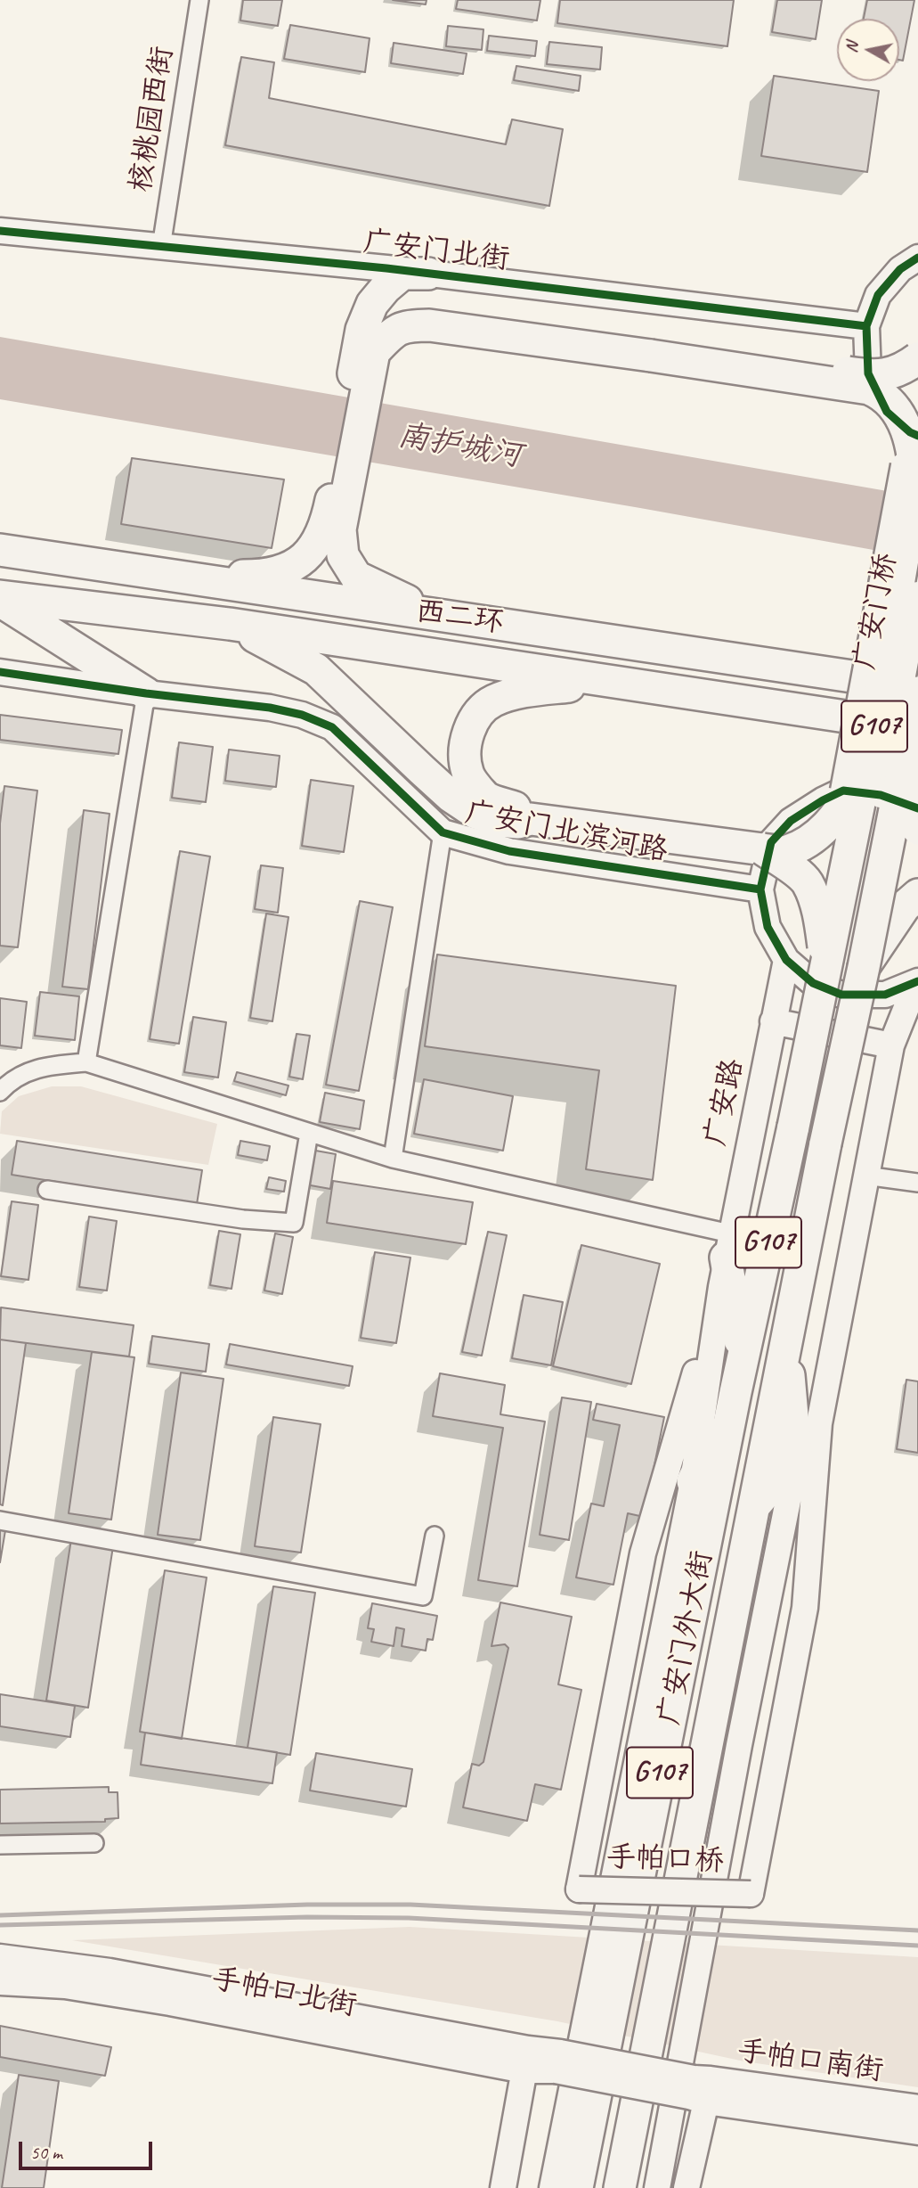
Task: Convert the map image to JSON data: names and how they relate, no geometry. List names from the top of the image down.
{
  "streets": {
    "highway": [
      "广安门桥",
      "西二环",
      "G107",
      "广安门外大街"
    ],
    "street": [
      "核桃园西街",
      "广安门北街",
      "广安门北滨河路",
      "广安路",
      "手帕口桥",
      "手帕口北街",
      "手帕口南街"
    ]
  },
  "crossings": [
    ["核桃园西街", "广安门北街"],
    ["广安门北街", "广安门桥"],
    ["广安门桥", "广安门外大街"],
    ["广安路", "广安门外大街"],
    ["广安路", "手帕口桥"],
    ["广安门外大街", "手帕口桥"],
    ["手帕口北街", "手帕口南街"]
  ],
  "water": ["南护城河"],
  "scale_bar": "50 m",
  "north": "left"
}
